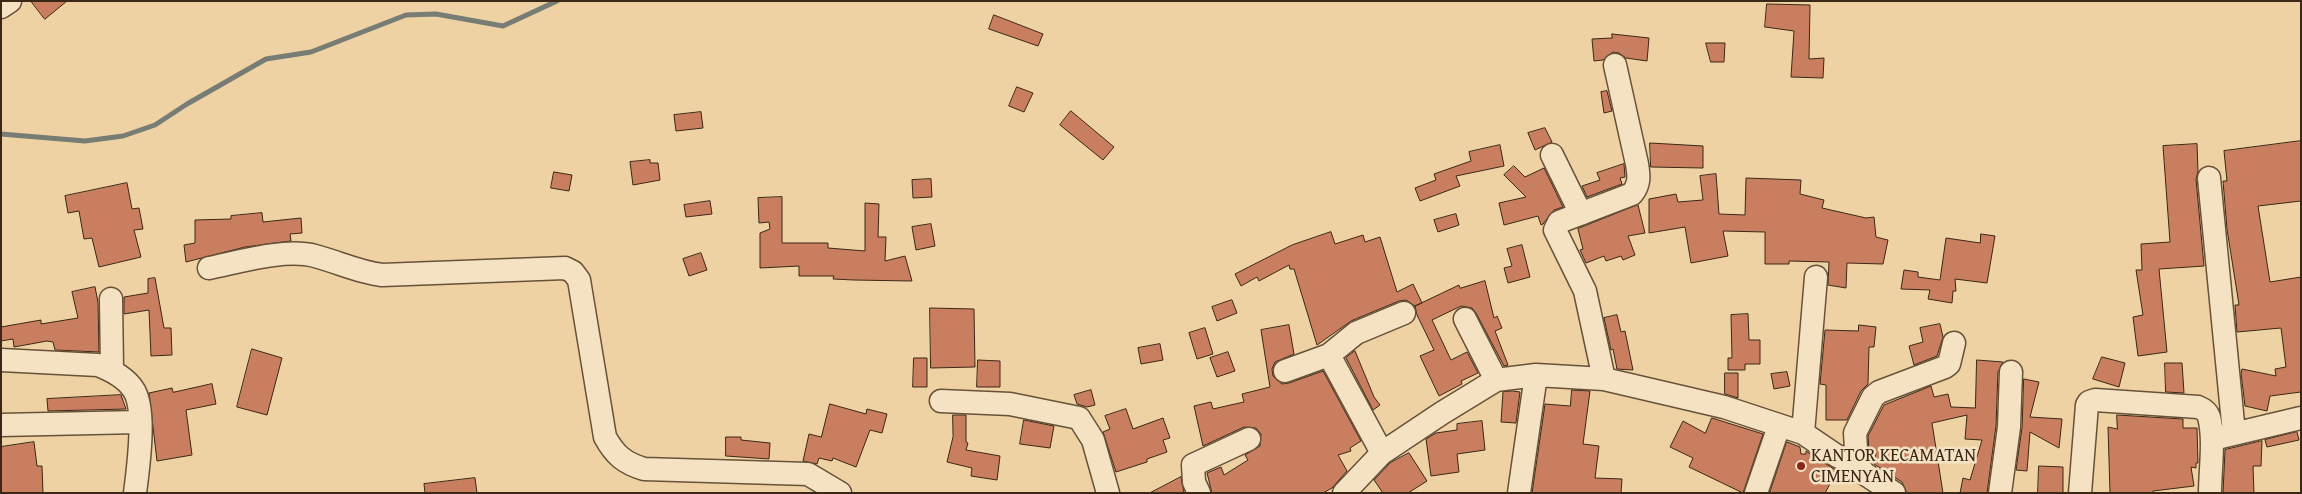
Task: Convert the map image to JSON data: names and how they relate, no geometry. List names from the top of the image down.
{
  "places": ["KANTOR KECAMATAN CIMENYAN"]
}
